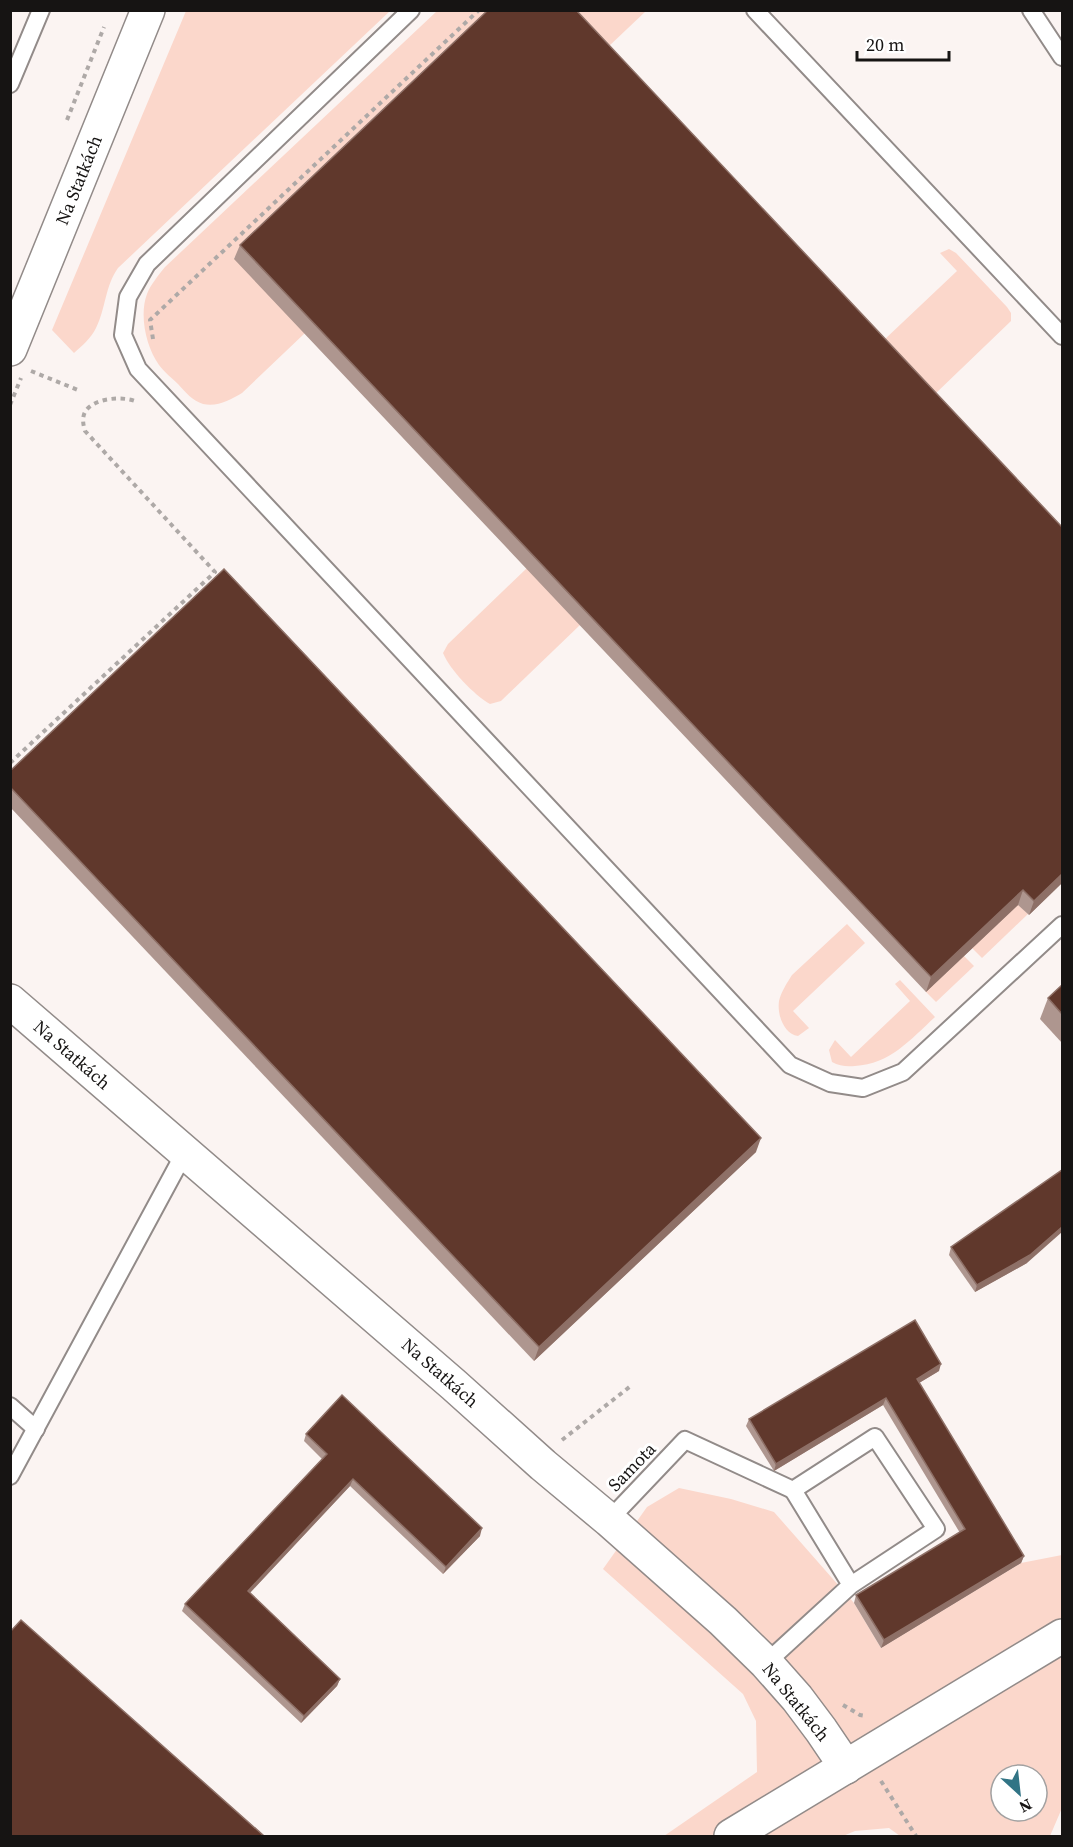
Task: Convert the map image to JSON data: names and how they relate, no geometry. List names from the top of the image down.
{
  "streets": {
    "street": ["Na Statkách"],
    "lane": ["Samota"]
  },
  "crossings": [
    ["Na Statkách", "Samota"]
  ],
  "scale_bar": "20 m",
  "north": "bottom right"
}
